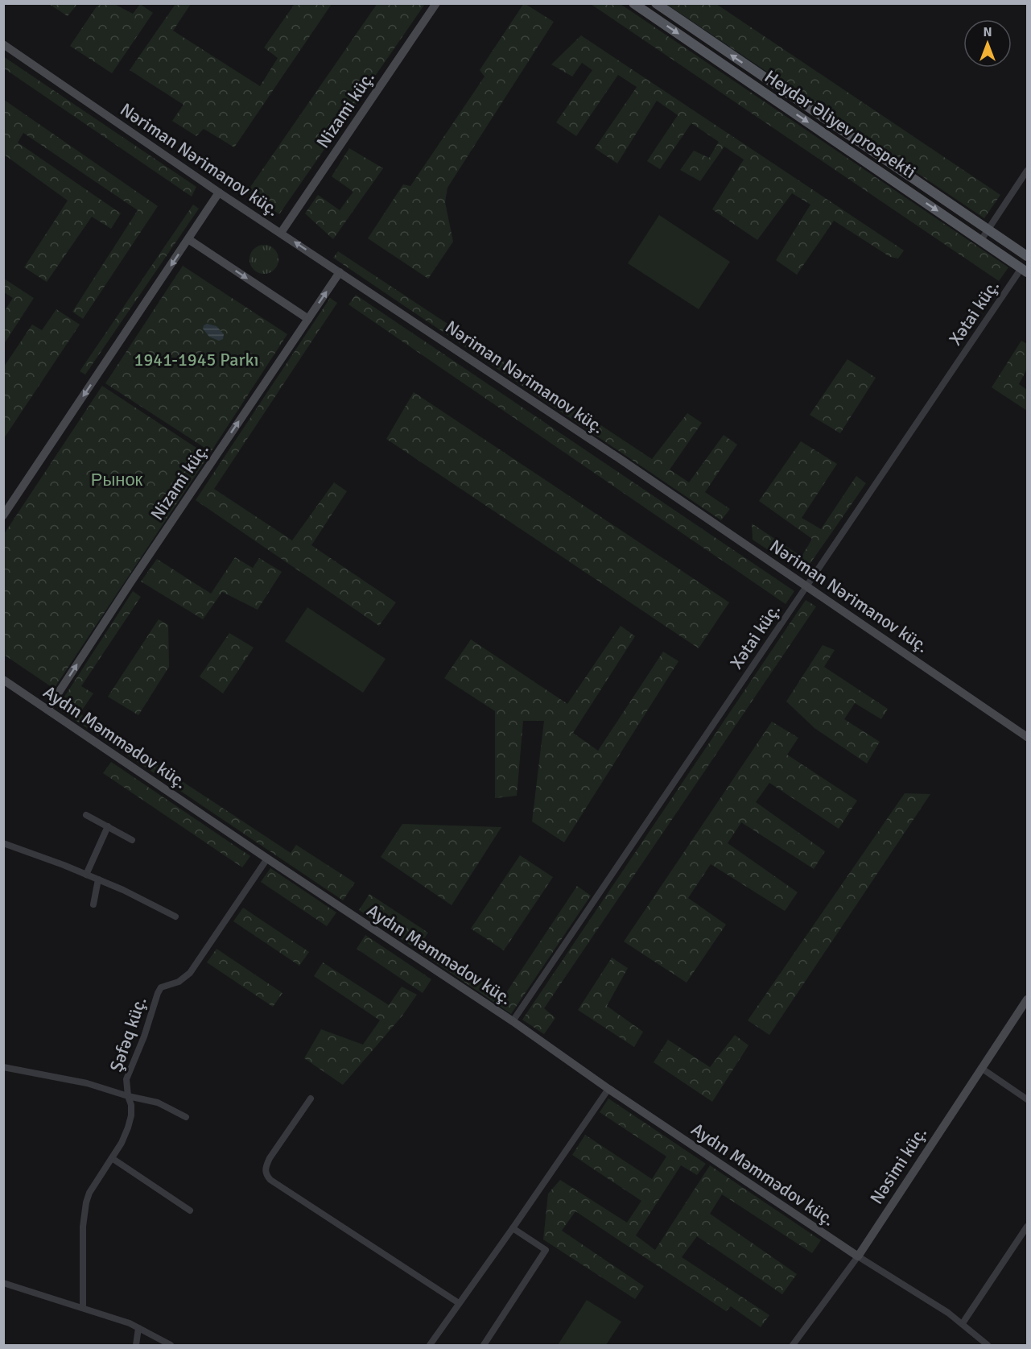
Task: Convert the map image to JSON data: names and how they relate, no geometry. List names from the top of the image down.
{
  "streets": {
    "main road": ["Heydər Əliyev prospekti"],
    "street": [
      "Nizami küç.",
      "Nəriman Nərimanov küç.",
      "Xətai küç.",
      "Aydın Məmmədov küç.",
      "Şəfəq küç.",
      "Nəsimi küç."
    ]
  },
  "crossings": [
    ["Nizami küç.", "Nəriman Nərimanov küç."],
    ["Nizami küç.", "Aydın Məmmədov küç."],
    ["Heydər Əliyev prospekti", "Xətai küç."],
    ["Nəriman Nərimanov küç.", "Xətai küç."],
    ["Xətai küç.", "Aydın Məmmədov küç."],
    ["Aydın Məmmədov küç.", "Şəfəq küç."],
    ["Aydın Məmmədov küç.", "Nəsimi küç."]
  ],
  "one_way": ["Nizami küç."],
  "parks": ["1941-1945 Parkı", "Рынок"],
  "north": "top"
}
